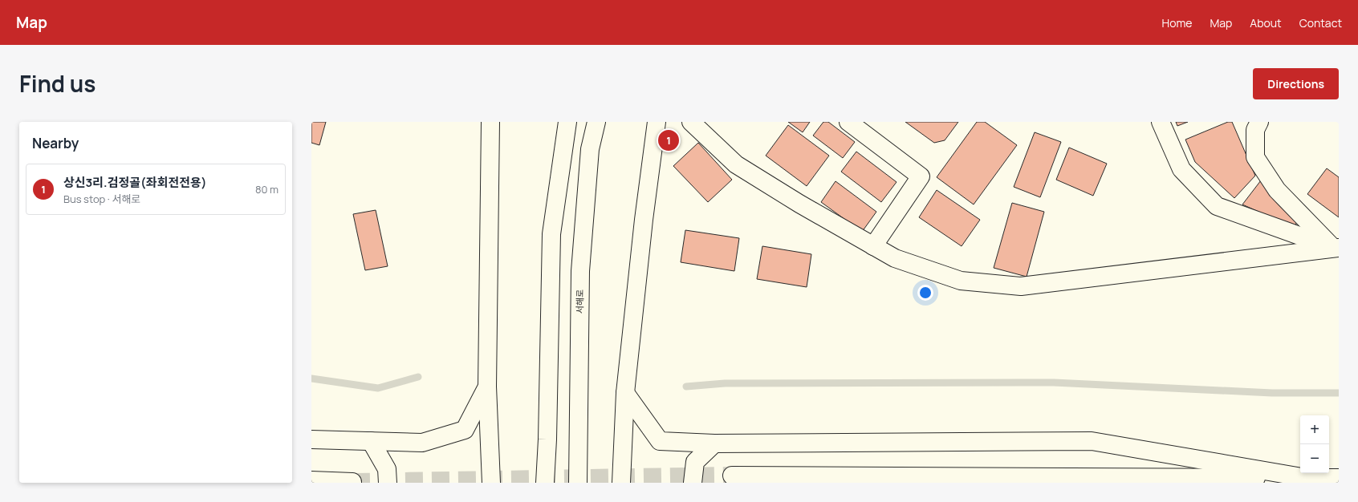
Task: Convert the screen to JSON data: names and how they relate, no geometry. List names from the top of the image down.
{
  "streets": {
    "main road": ["서해로"]
  },
  "page": {
    "header": "Map",
    "nav": [
      "Home",
      "Map",
      "About",
      "Contact"
    ],
    "title": "Find us",
    "buttons": "Directions",
    "heading": "Nearby",
    "pins": "1",
    "list": [
      {
        "mark": "1",
        "name": "상신3리.검정골(좌회전전용)",
        "note": "Bus stop · 서해로",
        "value": "80 m"
      }
    ],
    "map_buttons": ["+", "−"]
  }
}
